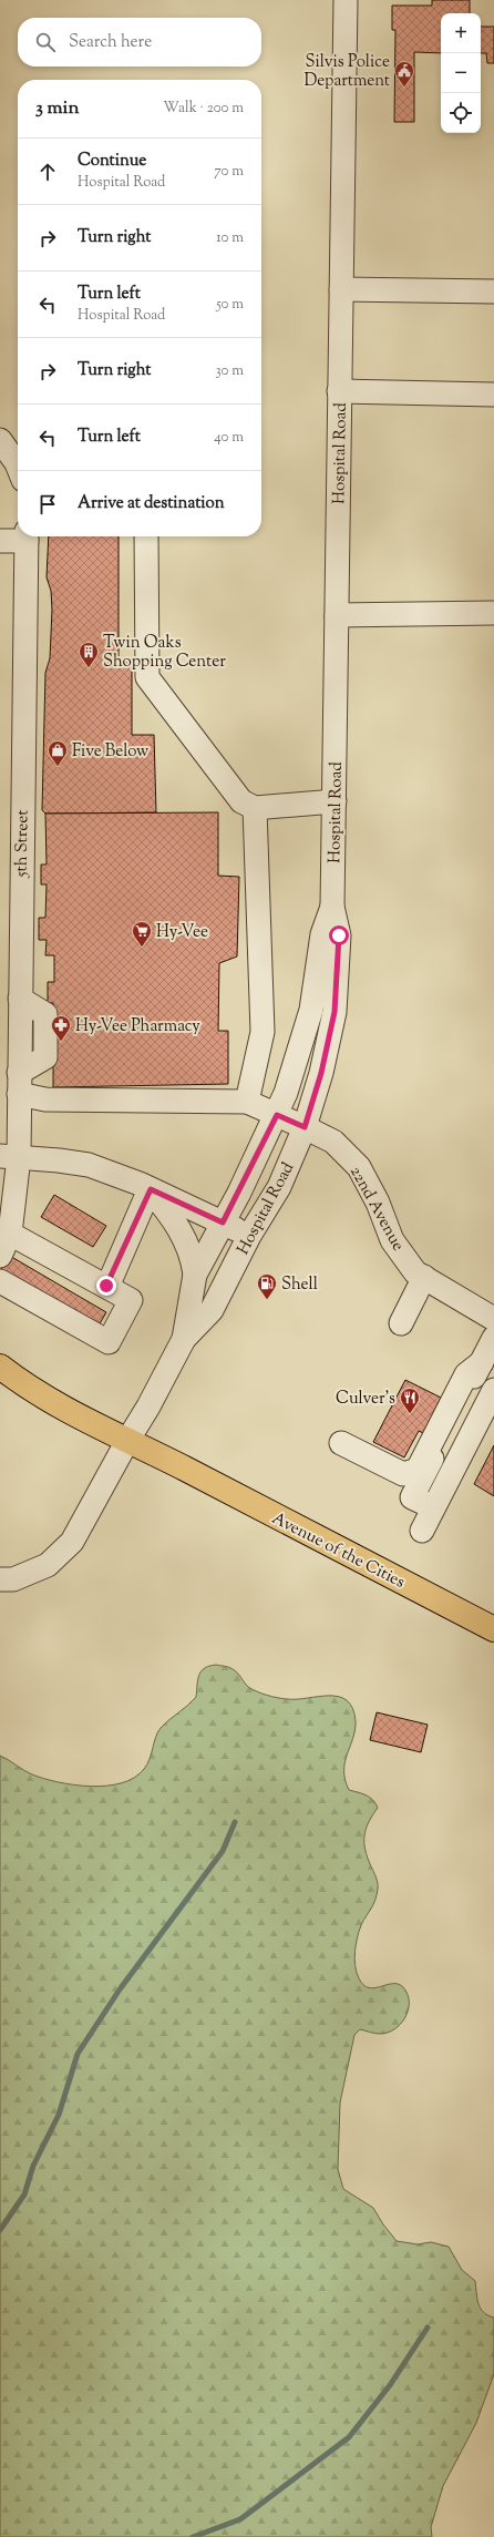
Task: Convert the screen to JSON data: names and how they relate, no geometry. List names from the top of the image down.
{
  "streets": {
    "main road": ["Avenue of the Cities"],
    "street": ["Hospital Road", "5th Street", "22nd Avenue"]
  },
  "crossings": [
    ["Hospital Road", "22nd Avenue"],
    ["Hospital Road", "Avenue of the Cities"]
  ],
  "places": {
    "public building": ["Silvis Police Department"],
    "building": ["Twin Oaks Shopping Center"],
    "shop": ["Five Below"],
    "supermarket": ["Hy-Vee"],
    "pharmacy": ["Hy-Vee Pharmacy"],
    "fuel station": ["Shell"],
    "restaurant": ["Culver's"]
  },
  "page": {
    "map_buttons": ["+", "−"],
    "search": "Search here",
    "heading": ["3 min", "Walk · 200 m"],
    "list": [
      ["Continue", "Hospital Road", "70 m"],
      ["Turn right", "10 m"],
      ["Turn left", "Hospital Road", "50 m"],
      ["Turn right", "30 m"],
      ["Turn left", "40 m"],
      "Arrive at destination"
    ]
  }
}
